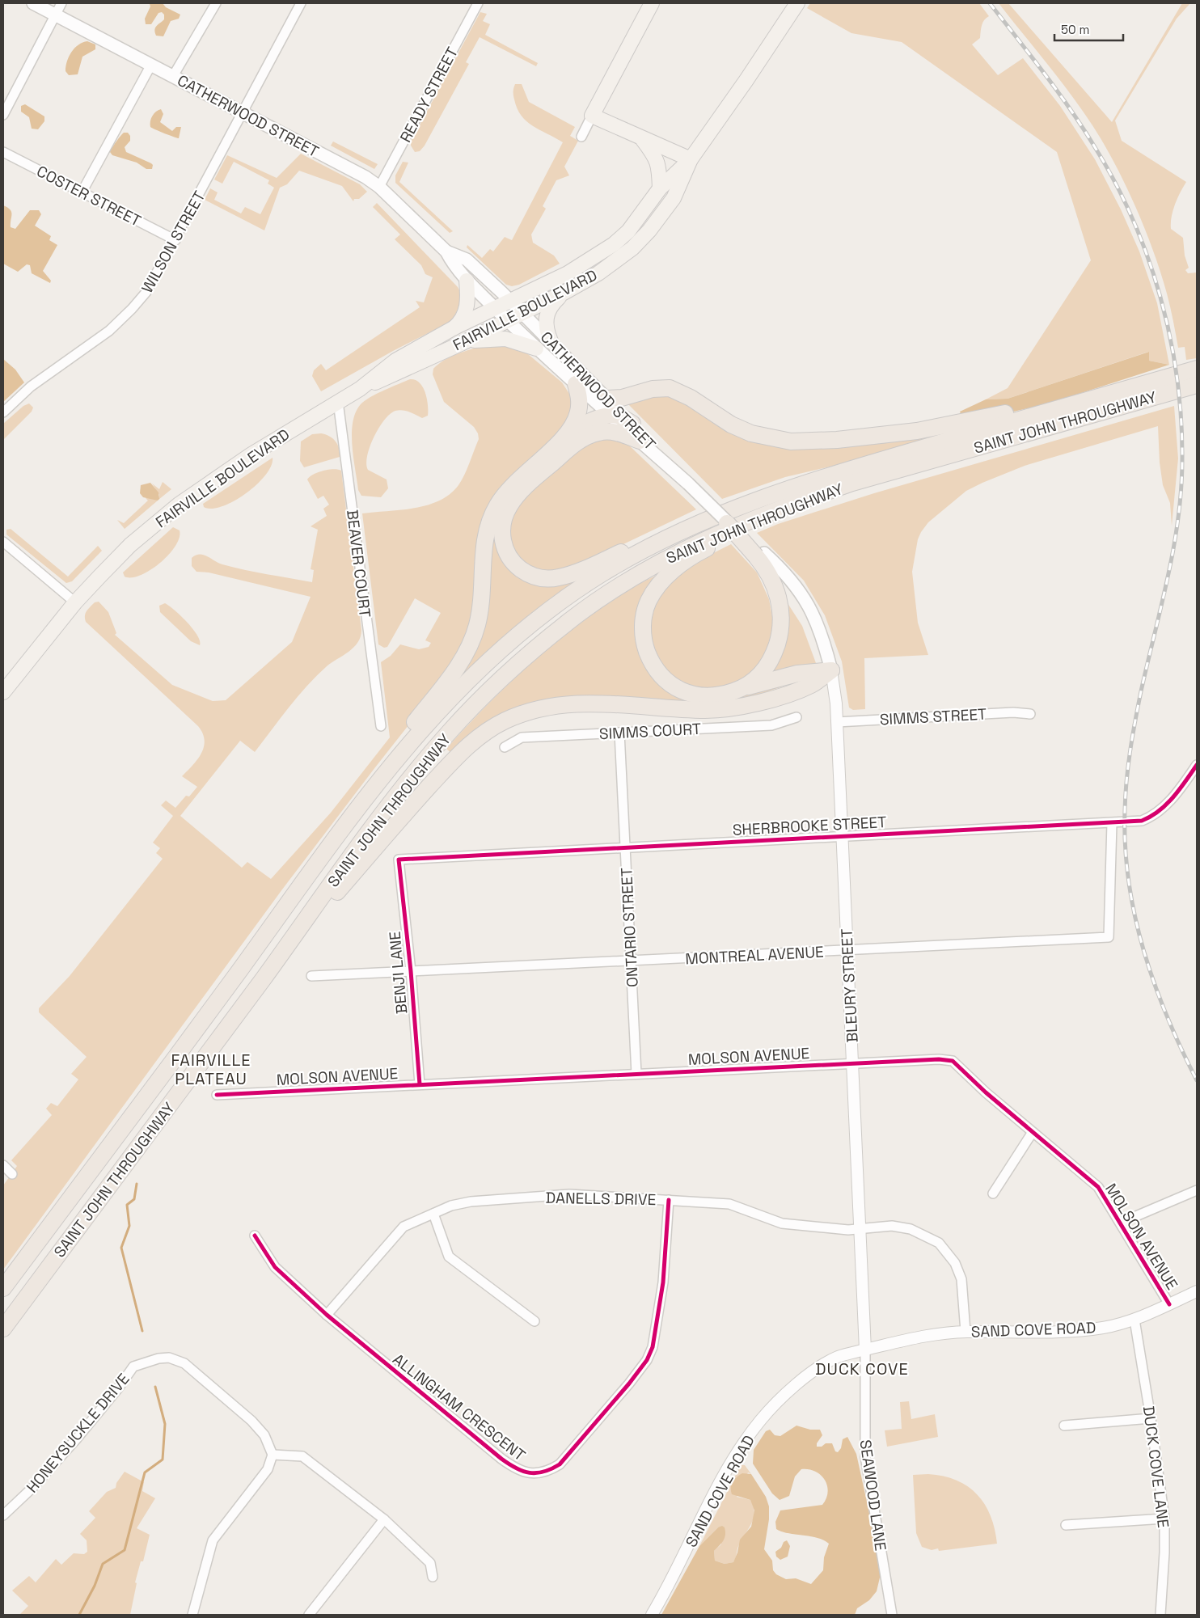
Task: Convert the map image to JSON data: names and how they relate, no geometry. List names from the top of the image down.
{
  "streets": {
    "highway": ["SAINT JOHN THROUGHWAY"],
    "main road": ["CATHERWOOD STREET", "FAIRVILLE BOULEVARD"],
    "street": [
      "READY STREET",
      "COSTER STREET",
      "WILSON STREET",
      "BEAVER COURT",
      "SIMMS STREET",
      "SIMMS COURT",
      "SHERBROOKE STREET",
      "ONTARIO STREET",
      "MONTREAL AVENUE",
      "BENJI LANE",
      "BLEURY STREET",
      "MOLSON AVENUE",
      "DANELLS DRIVE",
      "SAND COVE ROAD",
      "ALLINGHAM CRESCENT",
      "HONEYSUCKLE DRIVE",
      "DUCK COVE LANE",
      "SEAWOOD LANE"
    ]
  },
  "crossings": [
    ["READY STREET", "CATHERWOOD STREET"],
    ["CATHERWOOD STREET", "WILSON STREET"],
    ["CATHERWOOD STREET", "FAIRVILLE BOULEVARD"],
    ["COSTER STREET", "WILSON STREET"],
    ["FAIRVILLE BOULEVARD", "BEAVER COURT"],
    ["SIMMS STREET", "BLEURY STREET"],
    ["SIMMS COURT", "ONTARIO STREET"],
    ["SHERBROOKE STREET", "ONTARIO STREET"],
    ["SHERBROOKE STREET", "MONTREAL AVENUE"],
    ["SHERBROOKE STREET", "BENJI LANE"],
    ["SHERBROOKE STREET", "BLEURY STREET"],
    ["ONTARIO STREET", "MONTREAL AVENUE"],
    ["ONTARIO STREET", "MOLSON AVENUE"],
    ["MONTREAL AVENUE", "BENJI LANE"],
    ["MONTREAL AVENUE", "BLEURY STREET"],
    ["BENJI LANE", "MOLSON AVENUE"],
    ["BLEURY STREET", "MOLSON AVENUE"],
    ["BLEURY STREET", "DANELLS DRIVE"],
    ["BLEURY STREET", "SAND COVE ROAD"],
    ["BLEURY STREET", "SEAWOOD LANE"],
    ["MOLSON AVENUE", "SAND COVE ROAD"],
    ["DANELLS DRIVE", "SAND COVE ROAD"],
    ["DANELLS DRIVE", "ALLINGHAM CRESCENT"],
    ["SAND COVE ROAD", "DUCK COVE LANE"],
    ["SAND COVE ROAD", "SEAWOOD LANE"]
  ],
  "districts": ["FAIRVILLE PLATEAU", "DUCK COVE"],
  "scale_bar": "50 m"
}
